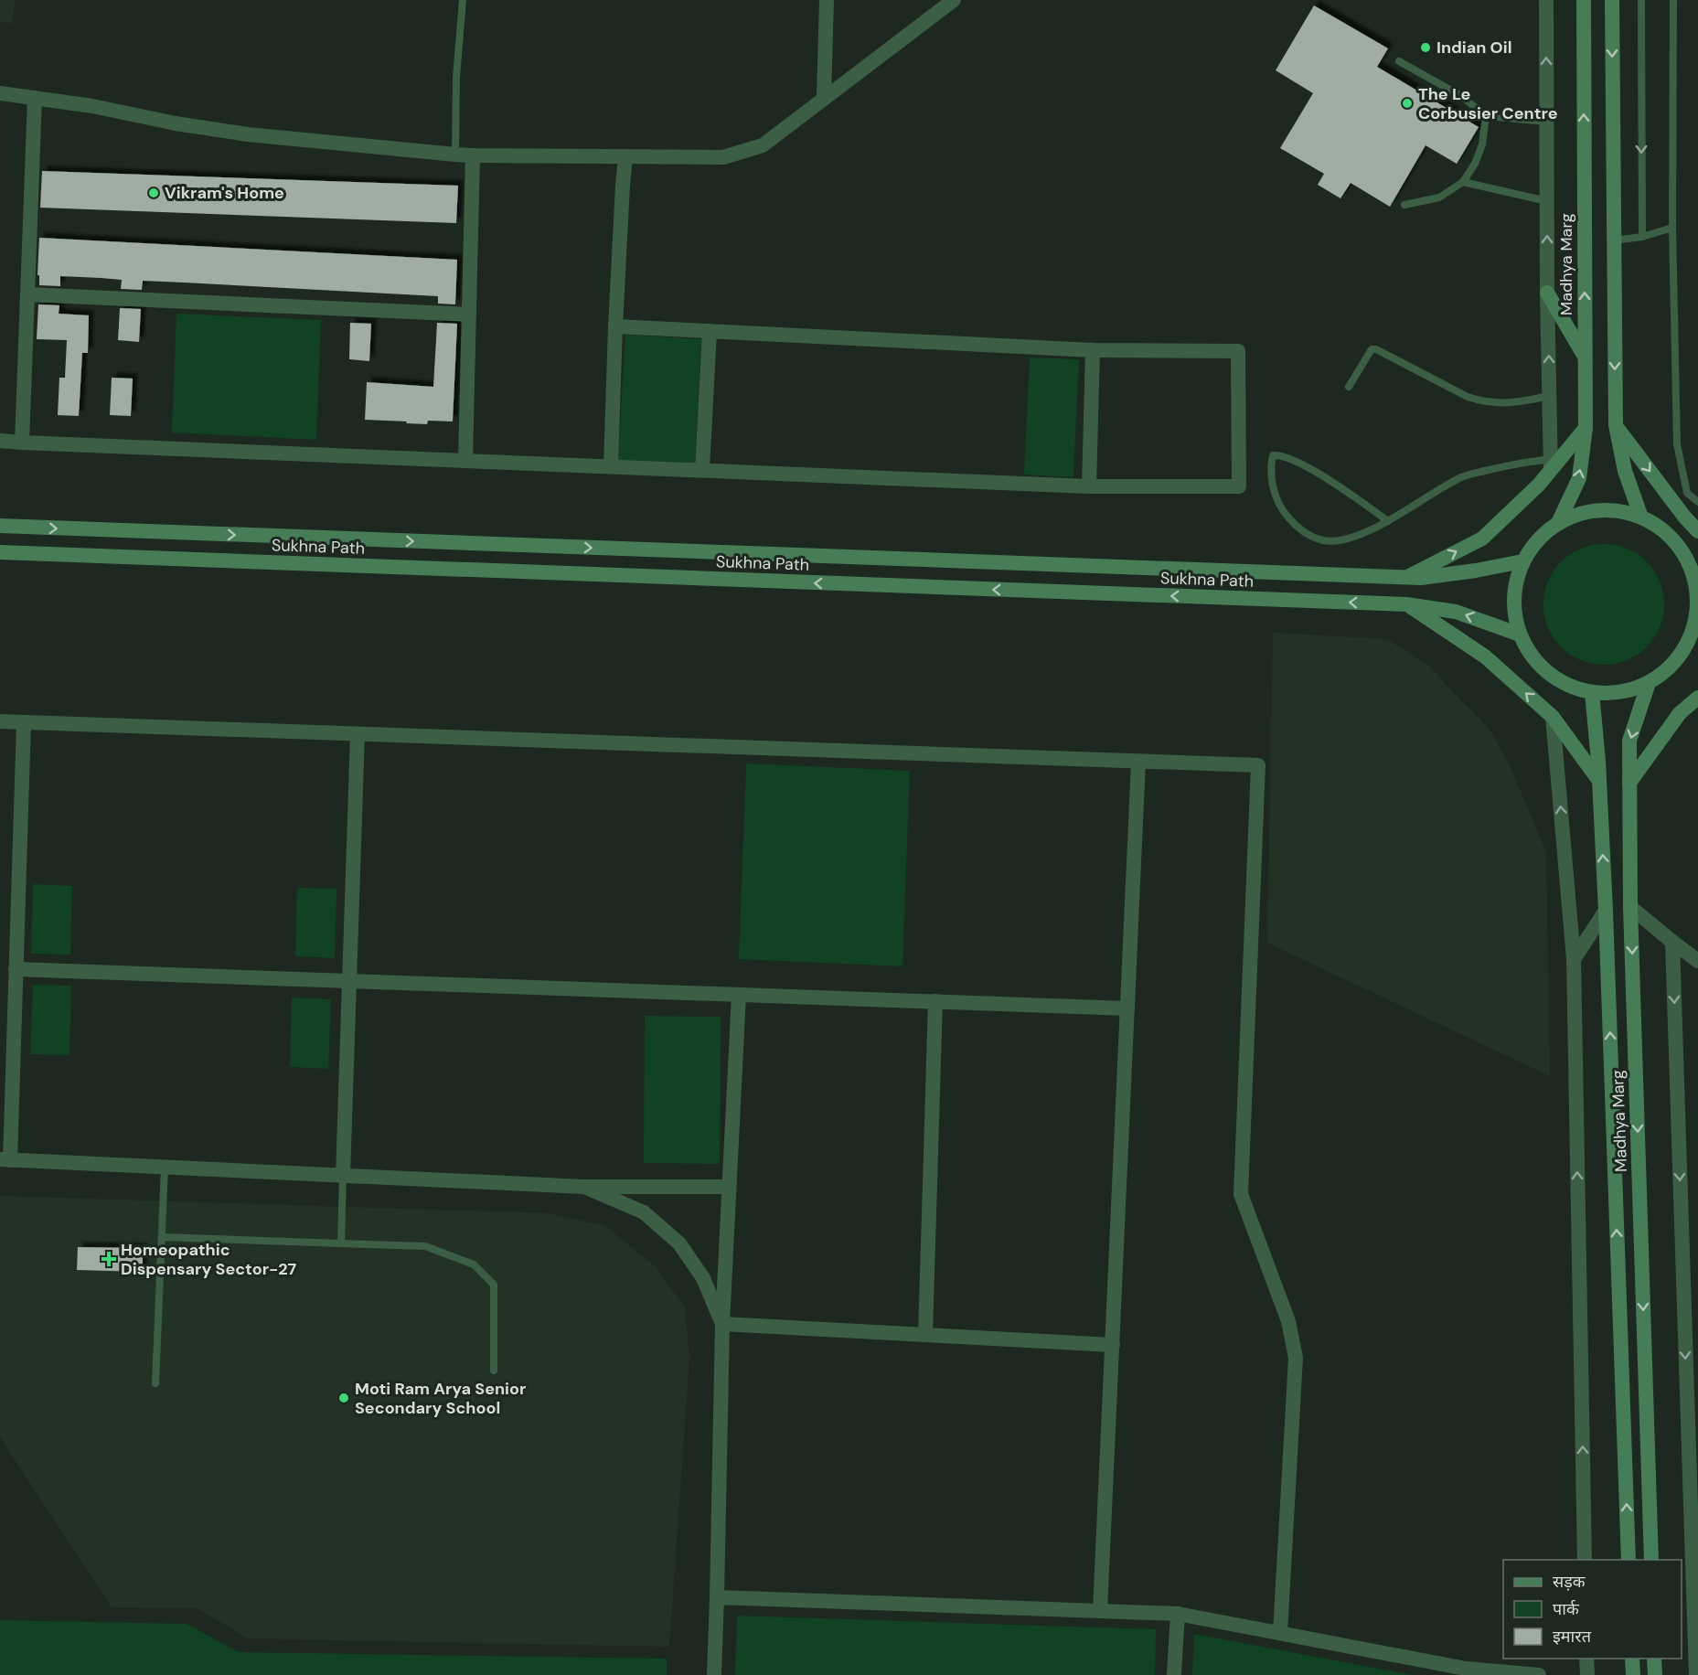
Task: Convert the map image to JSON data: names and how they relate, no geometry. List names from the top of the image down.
{
  "streets": {
    "main road": ["Madhya Marg", "Sukhna Path"]
  },
  "crossings": [
    ["Madhya Marg", "Sukhna Path"]
  ],
  "places": {
    "other": [
      "Indian Oil",
      "The Le Corbusier Centre",
      "Vikram's Home",
      "Moti Ram Arya Senior Secondary School"
    ],
    "health": ["Homeopathic Dispensary Sector-27"]
  },
  "legend": ["सड़क", "पार्क", "इमारत"]
}
